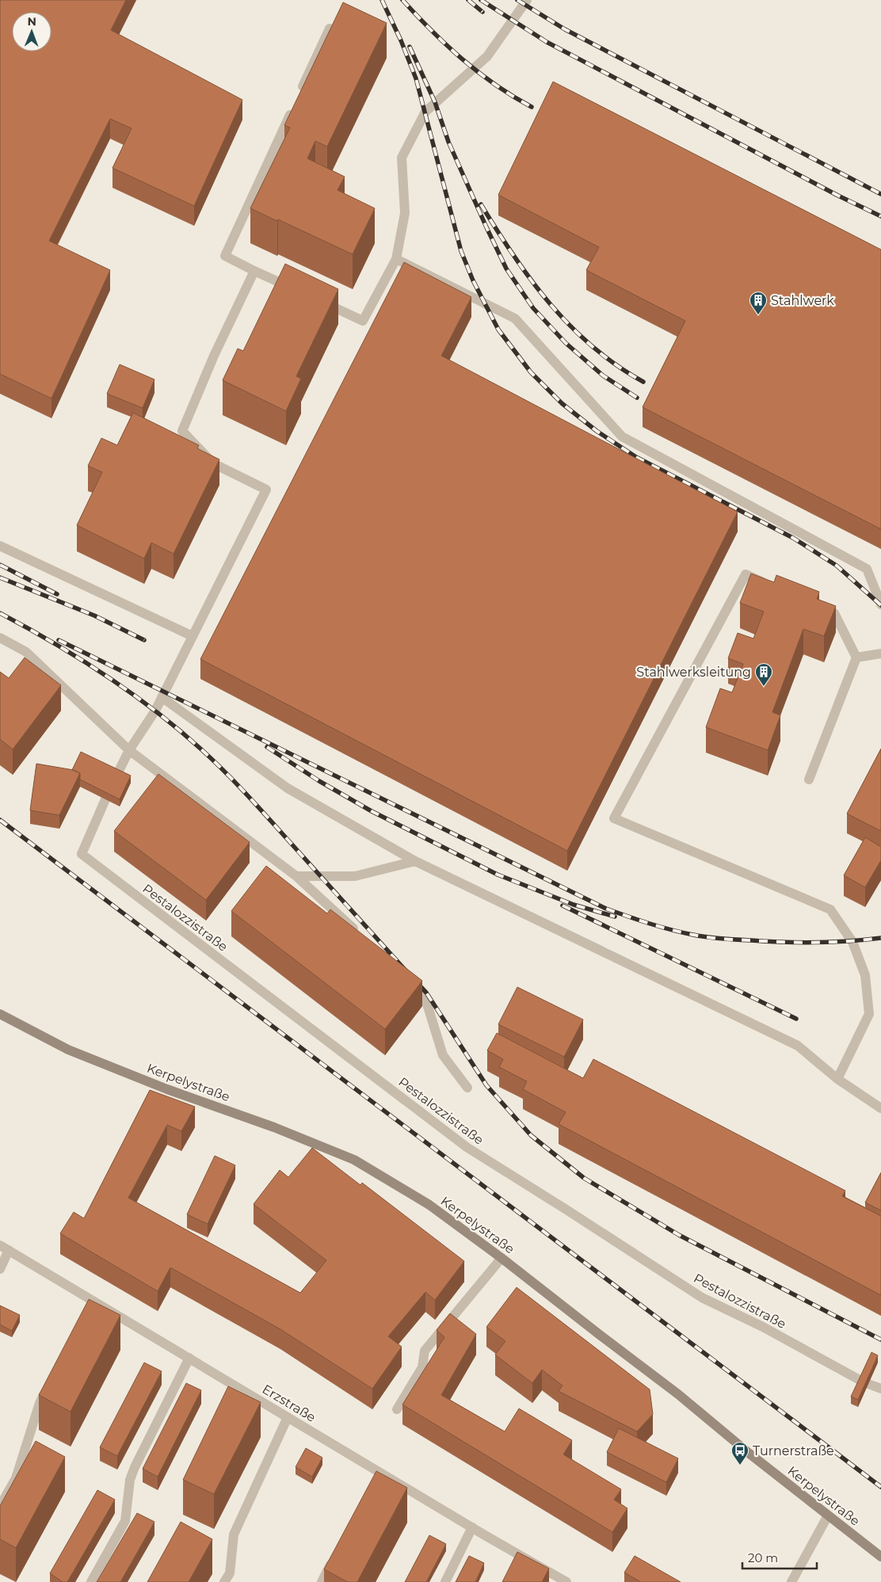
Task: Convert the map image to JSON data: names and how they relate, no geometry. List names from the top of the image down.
{
  "streets": {
    "main road": ["Kerpelystraße"],
    "street": ["Pestalozzistraße", "Erzstraße"]
  },
  "places": {
    "building": ["Stahlwerk", "Stahlwerksleitung"],
    "bus stop": ["Turnerstraße"]
  },
  "scale_bar": "20 m",
  "north": "top"
}
